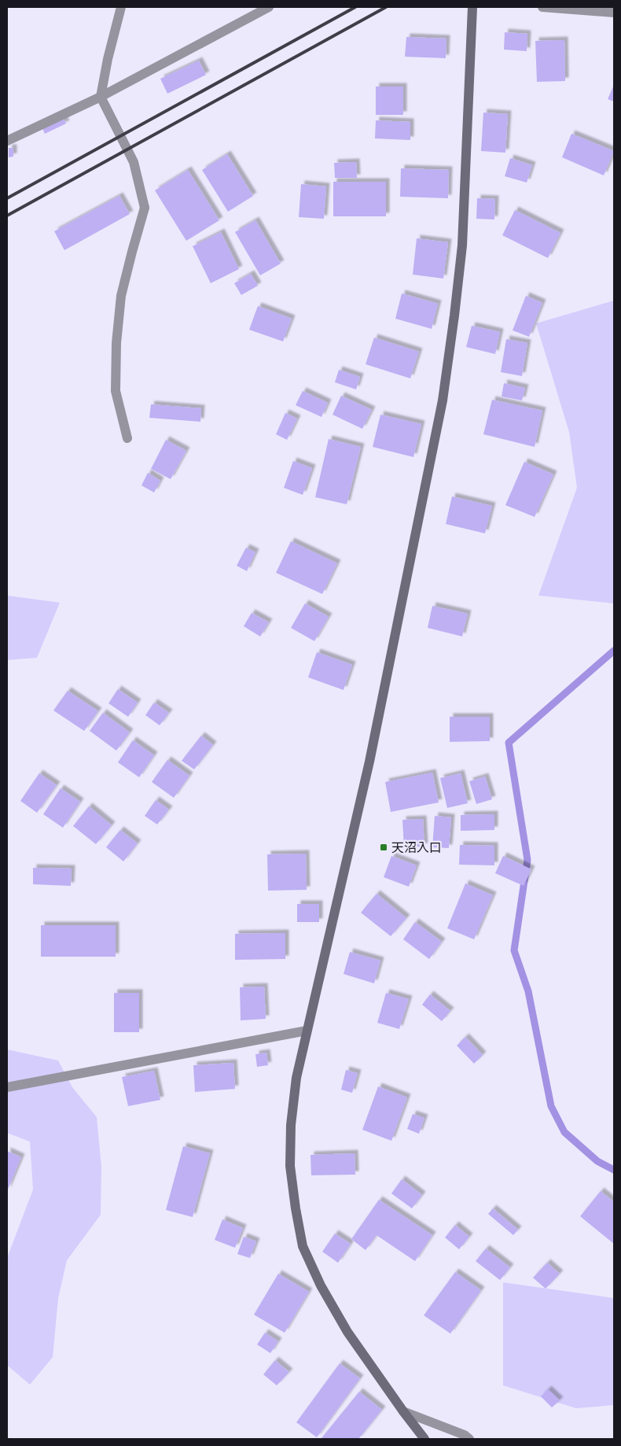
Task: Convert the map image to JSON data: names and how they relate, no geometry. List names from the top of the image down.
{
  "places": {
    "transit": ["天沼入口"]
  }
}
